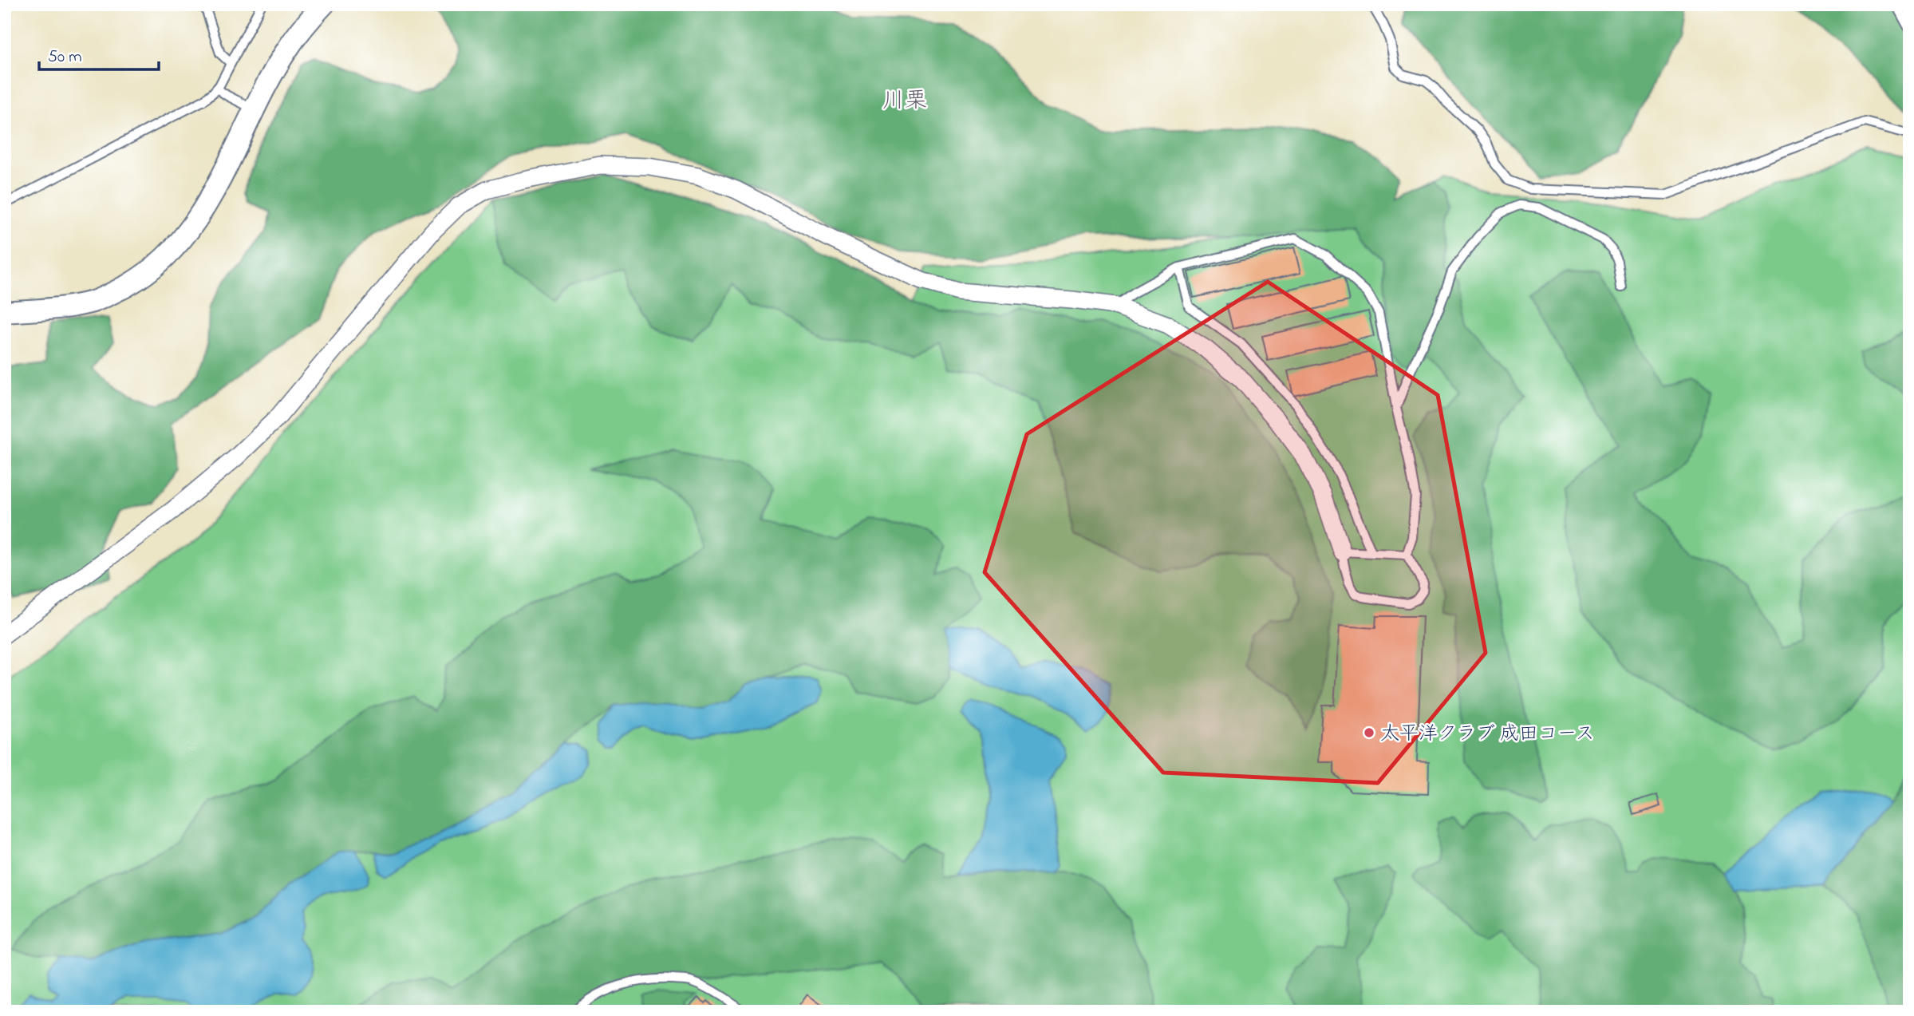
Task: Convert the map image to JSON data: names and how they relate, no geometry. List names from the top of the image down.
{
  "districts": ["川栗"],
  "places": ["太平洋クラブ 成田コース"],
  "scale_bar": "50 m"
}
